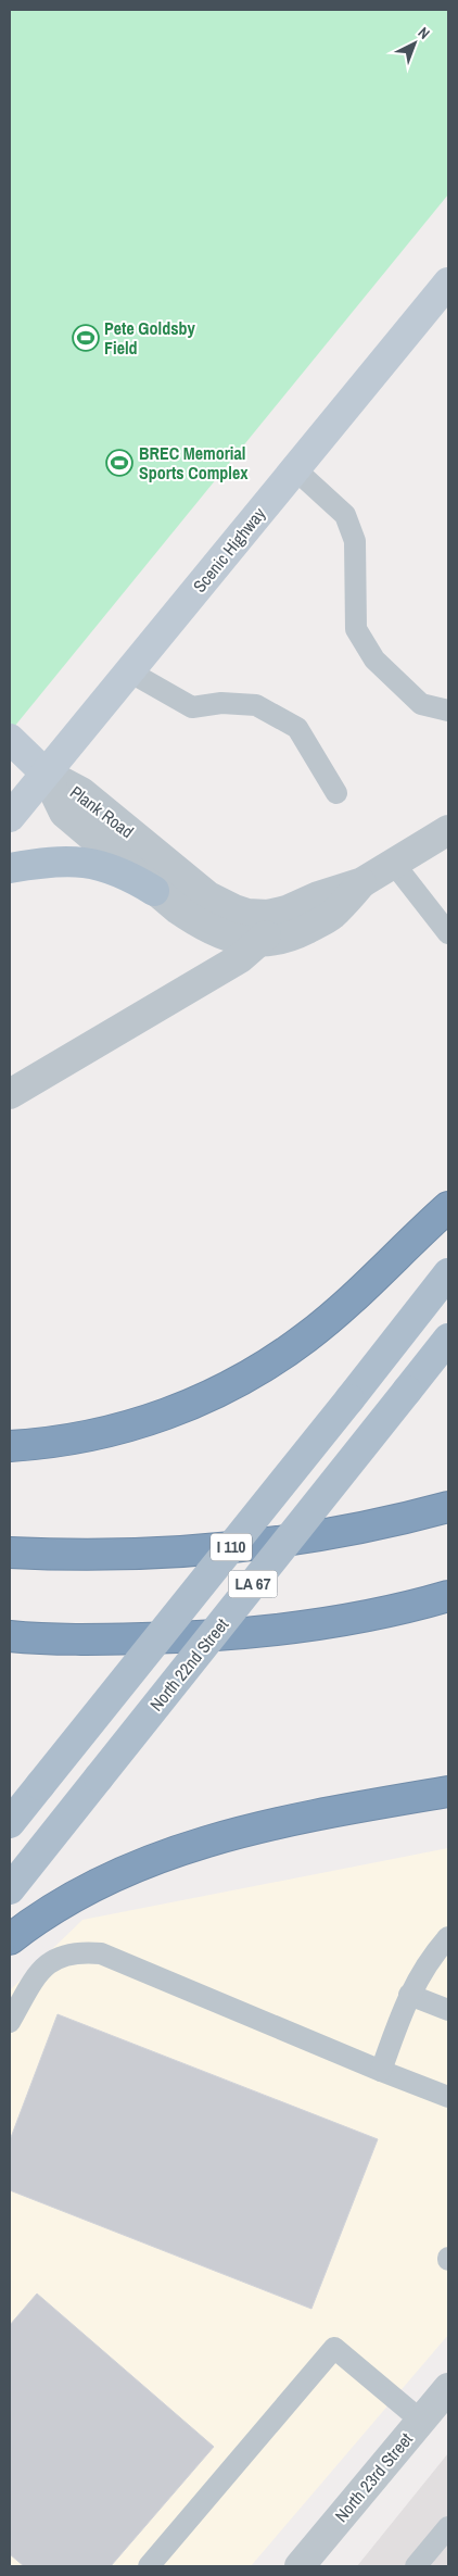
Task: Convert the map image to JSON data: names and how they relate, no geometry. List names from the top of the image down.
{
  "streets": {
    "highway": ["I 110"],
    "main road": ["LA 67", "North 22nd Street"],
    "street": ["Scenic Highway", "Plank Road", "North 23rd Street"]
  },
  "crossings": [
    ["Scenic Highway", "Plank Road"]
  ],
  "places": {
    "sports": ["Pete Goldsby Field", "BREC Memorial Sports Complex"]
  },
  "north": "top right"
}
